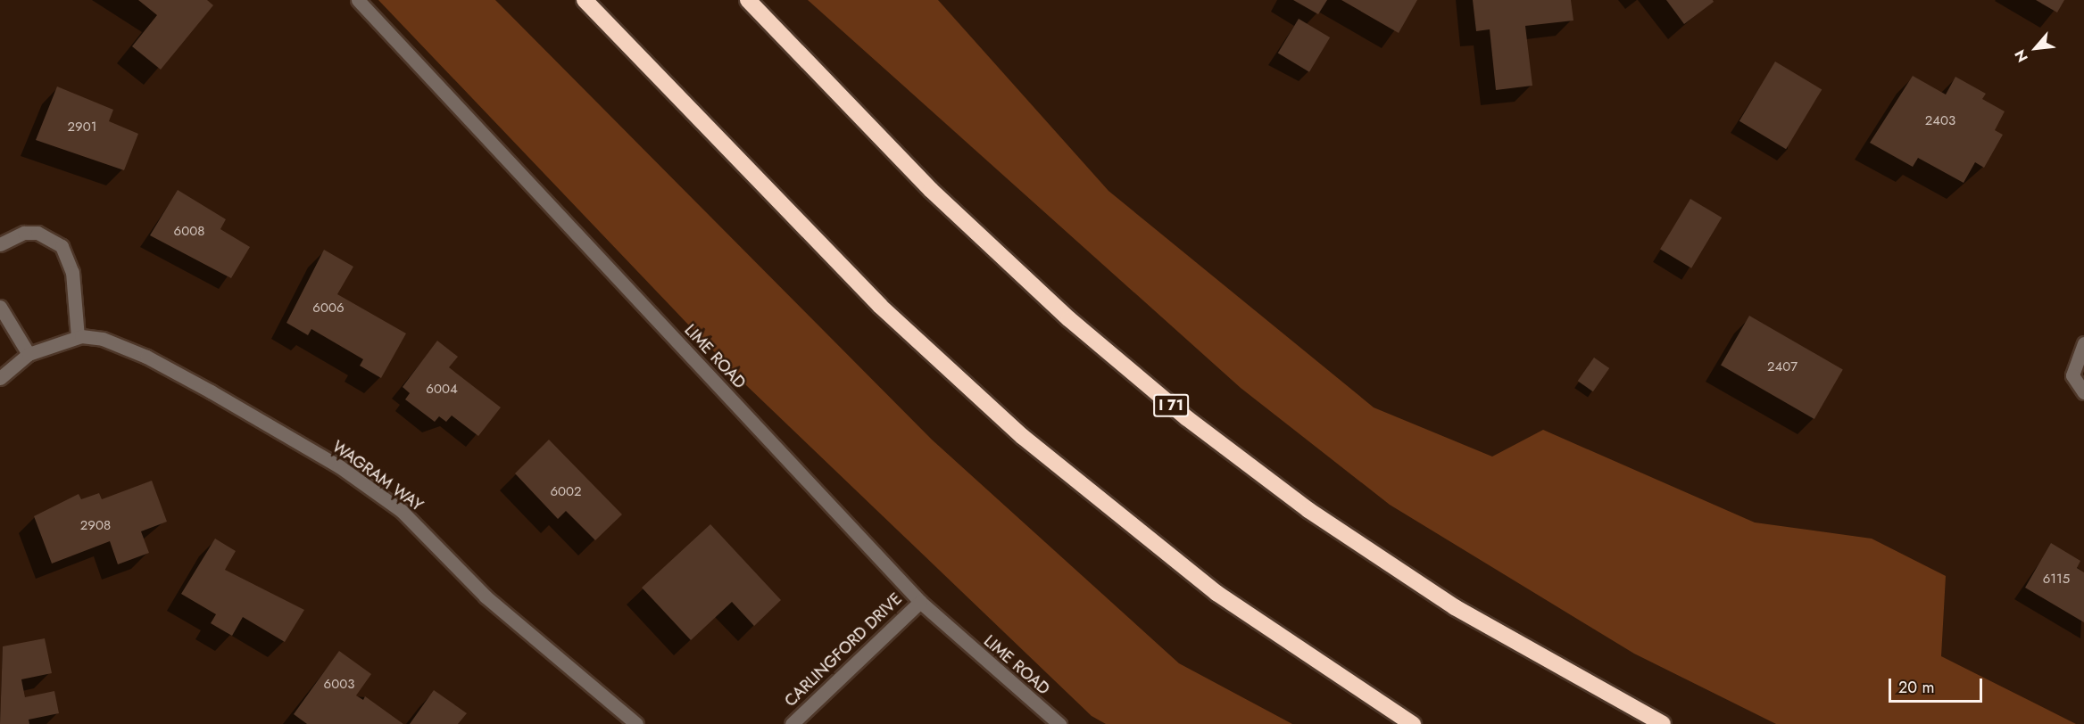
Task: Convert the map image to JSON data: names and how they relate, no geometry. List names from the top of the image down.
{
  "streets": {
    "highway": ["I 71"],
    "street": ["LIME ROAD", "WAGRAM WAY", "CARLINGFORD DRIVE"]
  },
  "crossings": [
    ["LIME ROAD", "CARLINGFORD DRIVE"]
  ],
  "house_numbers": [
    "2403",
    "2901",
    "6008",
    "6006",
    "2407",
    "6004",
    "6002",
    "2908",
    "6115",
    "6003"
  ],
  "scale_bar": "20 m",
  "north": "bottom left"
}
